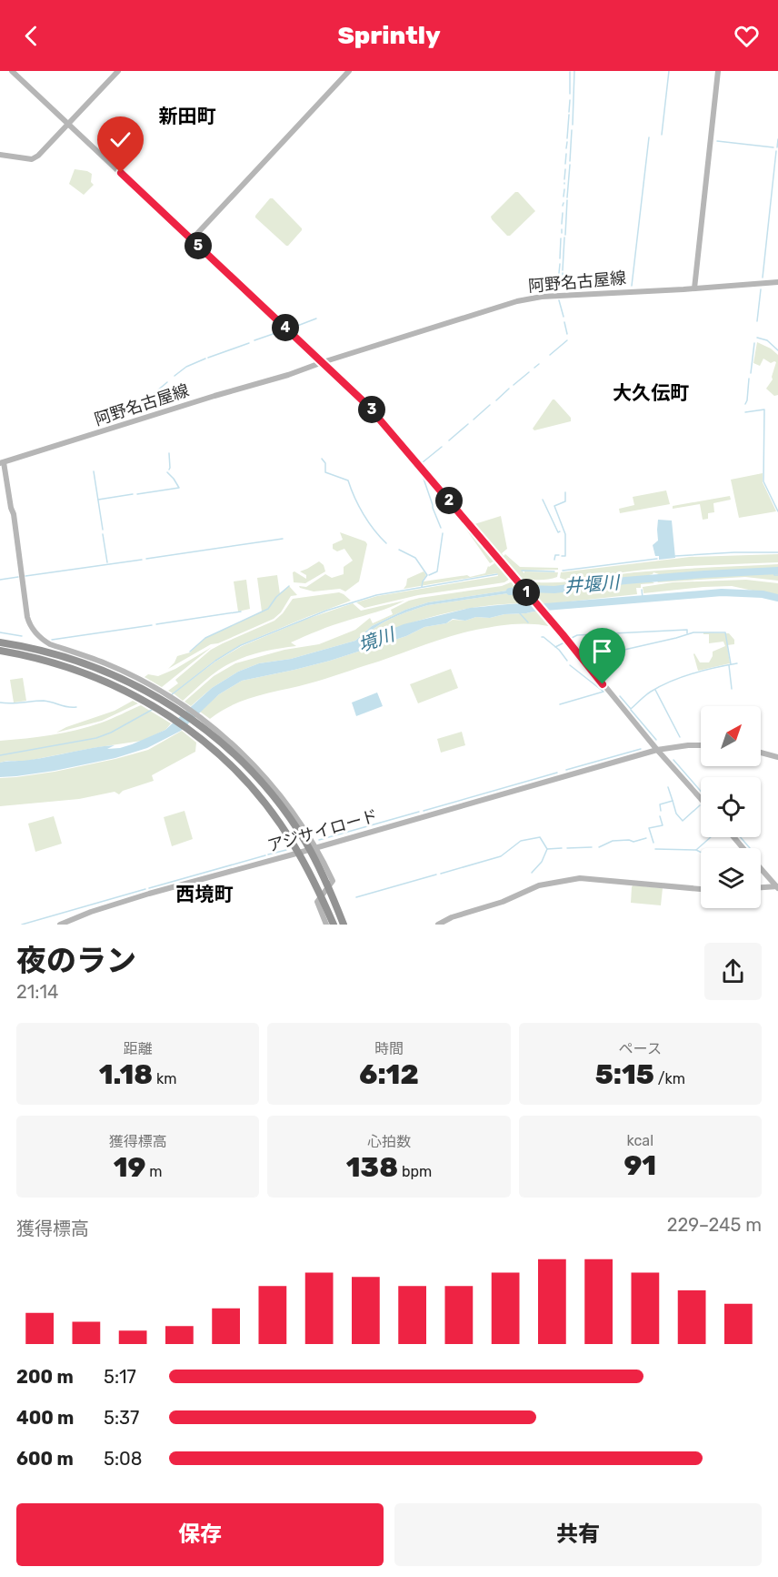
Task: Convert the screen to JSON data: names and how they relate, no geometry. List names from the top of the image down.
{
  "streets": {
    "main road": ["阿野名古屋線", "アジサイロード"]
  },
  "districts": ["新田町", "大久伝町", "西境町"],
  "water": ["井堰川", "境川"],
  "north": "top right",
  "page": {
    "header": "Sprintly",
    "pins": [
      "5",
      "4",
      "3",
      "2",
      "1"
    ],
    "heading": ["夜のラン", "21:14"],
    "stats": [
      ["距離", "1.18 km"],
      ["時間", "6:12"],
      ["ペース", "5:15 /km"],
      ["獲得標高", "19 m"],
      ["心拍数", "138 bpm"],
      ["kcal", "91"]
    ],
    "chart": ["獲得標高", "229–245 m"],
    "list": [
      {
        "name": "200 m",
        "note": "5:17"
      },
      {
        "name": "400 m",
        "note": "5:37"
      },
      {
        "name": "600 m",
        "note": "5:08"
      }
    ],
    "buttons": ["保存", "共有"]
  }
}
